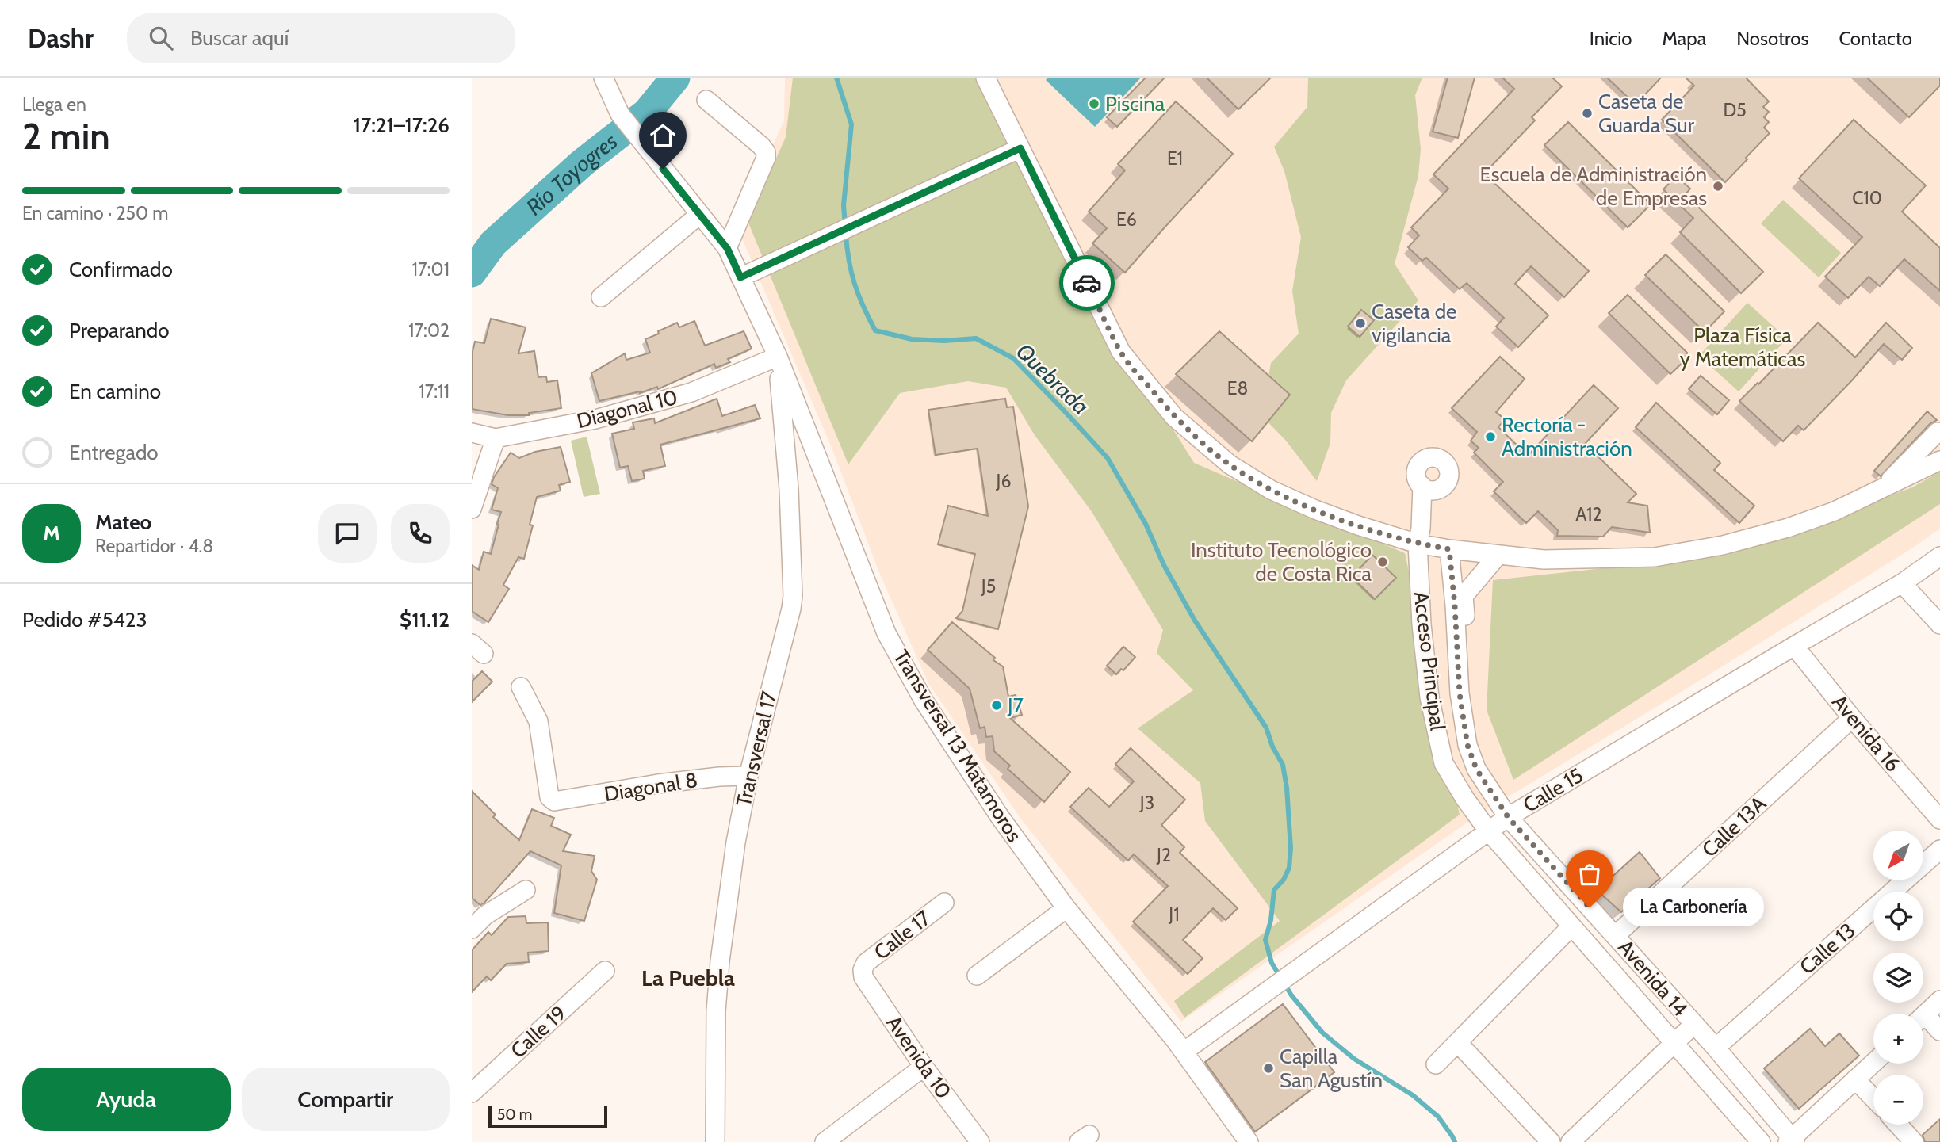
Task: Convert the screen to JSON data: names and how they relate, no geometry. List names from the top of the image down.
{
  "streets": {
    "street": [
      "Diagonal 10",
      "Acceso Principal",
      "Avenida 16",
      "Transversal 13 Matamoros",
      "Transversal 17",
      "Diagonal 8",
      "Calle 15",
      "Calle 13A",
      "Calle 17",
      "Calle 13",
      "Avenida 14",
      "Calle 19",
      "Avenida 10"
    ]
  },
  "crossings": [
    ["Diagonal 10", "Transversal 13 Matamoros"],
    ["Diagonal 10", "Transversal 17"],
    ["Acceso Principal", "Calle 15"],
    ["Acceso Principal", "Avenida 14"],
    ["Avenida 16", "Calle 15"],
    ["Avenida 16", "Calle 13A"],
    ["Transversal 13 Matamoros", "Transversal 17"],
    ["Transversal 13 Matamoros", "Calle 15"],
    ["Transversal 17", "Diagonal 8"],
    ["Calle 15", "Avenida 14"],
    ["Calle 13A", "Avenida 14"],
    ["Calle 17", "Avenida 10"],
    ["Calle 13", "Avenida 14"]
  ],
  "districts": ["La Puebla"],
  "water": ["Río Toyogres", "Quebrada"],
  "parks": ["Plaza Física y Matemáticas"],
  "places": [
    "Piscina",
    "Caseta de Guarda Sur",
    "Escuela de Administración de Empresas",
    "Caseta de vigilancia",
    "Rectoría - Administración",
    "Instituto Tecnológico de Costa Rica",
    "J7",
    "La Carbonería",
    "Capilla San Agustín"
  ],
  "house_numbers": [
    "D5",
    "E1",
    "C10",
    "E6",
    "E8",
    "J6",
    "A12",
    "J5",
    "J3",
    "J2",
    "J1"
  ],
  "scale_bar": "50 m",
  "north": "bottom left",
  "page": {
    "header": "Dashr",
    "search": "Buscar aquí",
    "nav": [
      "Inicio",
      "Mapa",
      "Nosotros",
      "Contacto"
    ],
    "heading": ["2 min", "Llega en", "17:21–17:26"],
    "panel": [
      "Mateo",
      "Repartidor · 4.8",
      "Pedido #5423",
      "$11.12"
    ],
    "bar": "En camino · 250 m",
    "list": [
      ["Confirmado", "17:01"],
      ["Preparando", "17:02"],
      ["En camino", "17:11"],
      "Entregado"
    ],
    "round": "M",
    "map_buttons": ["+", "−"],
    "bubble": "La Carbonería",
    "buttons": ["Ayuda", "Compartir"],
    "scale": "50 m"
  }
}
